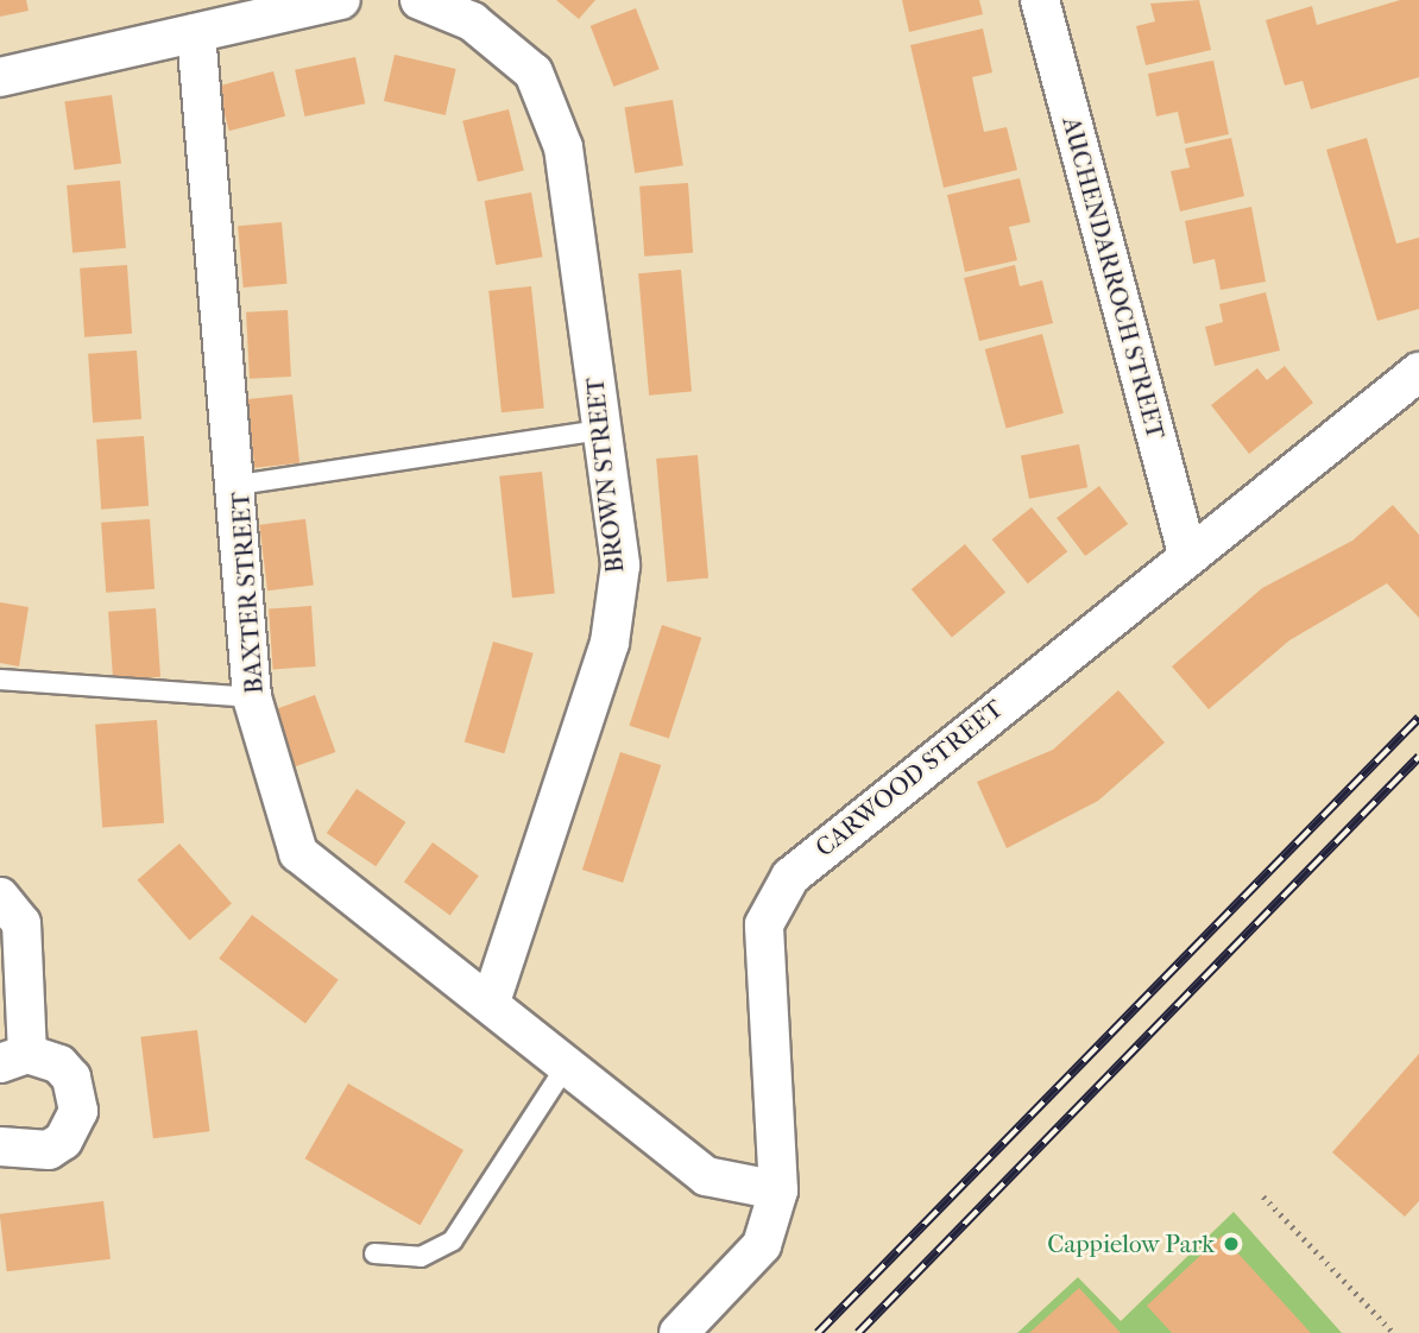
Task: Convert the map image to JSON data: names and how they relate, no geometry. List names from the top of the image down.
{
  "streets": {
    "street": [
      "AUCHENDARROCH STREET",
      "BROWN STREET",
      "BAXTER STREET",
      "CARWOOD STREET"
    ]
  },
  "crossings": [
    ["AUCHENDARROCH STREET", "CARWOOD STREET"],
    ["BROWN STREET", "BAXTER STREET"],
    ["BAXTER STREET", "CARWOOD STREET"]
  ],
  "places": ["Cappielow Park"]
}
